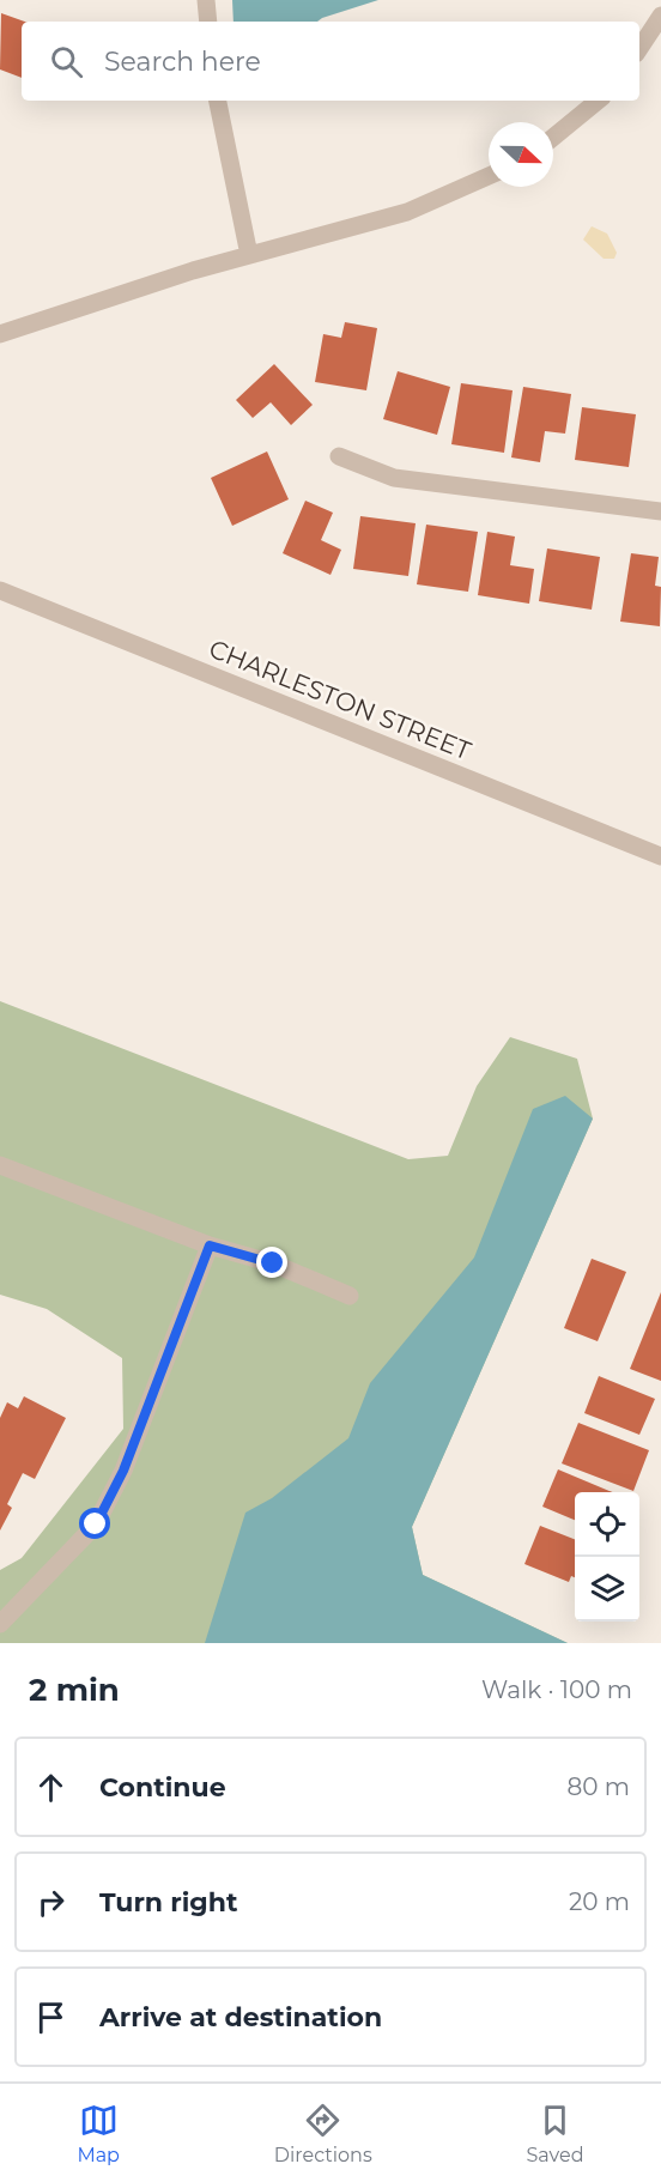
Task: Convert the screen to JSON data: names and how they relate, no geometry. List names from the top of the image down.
{
  "streets": {
    "street": ["CHARLESTON STREET"]
  },
  "north": "right",
  "page": {
    "search": "Search here",
    "heading": ["2 min", "Walk · 100 m"],
    "list": [
      ["Continue", "80 m"],
      ["Turn right", "20 m"],
      "Arrive at destination"
    ],
    "nav": ["Map", "Directions", "Saved"]
  }
}
